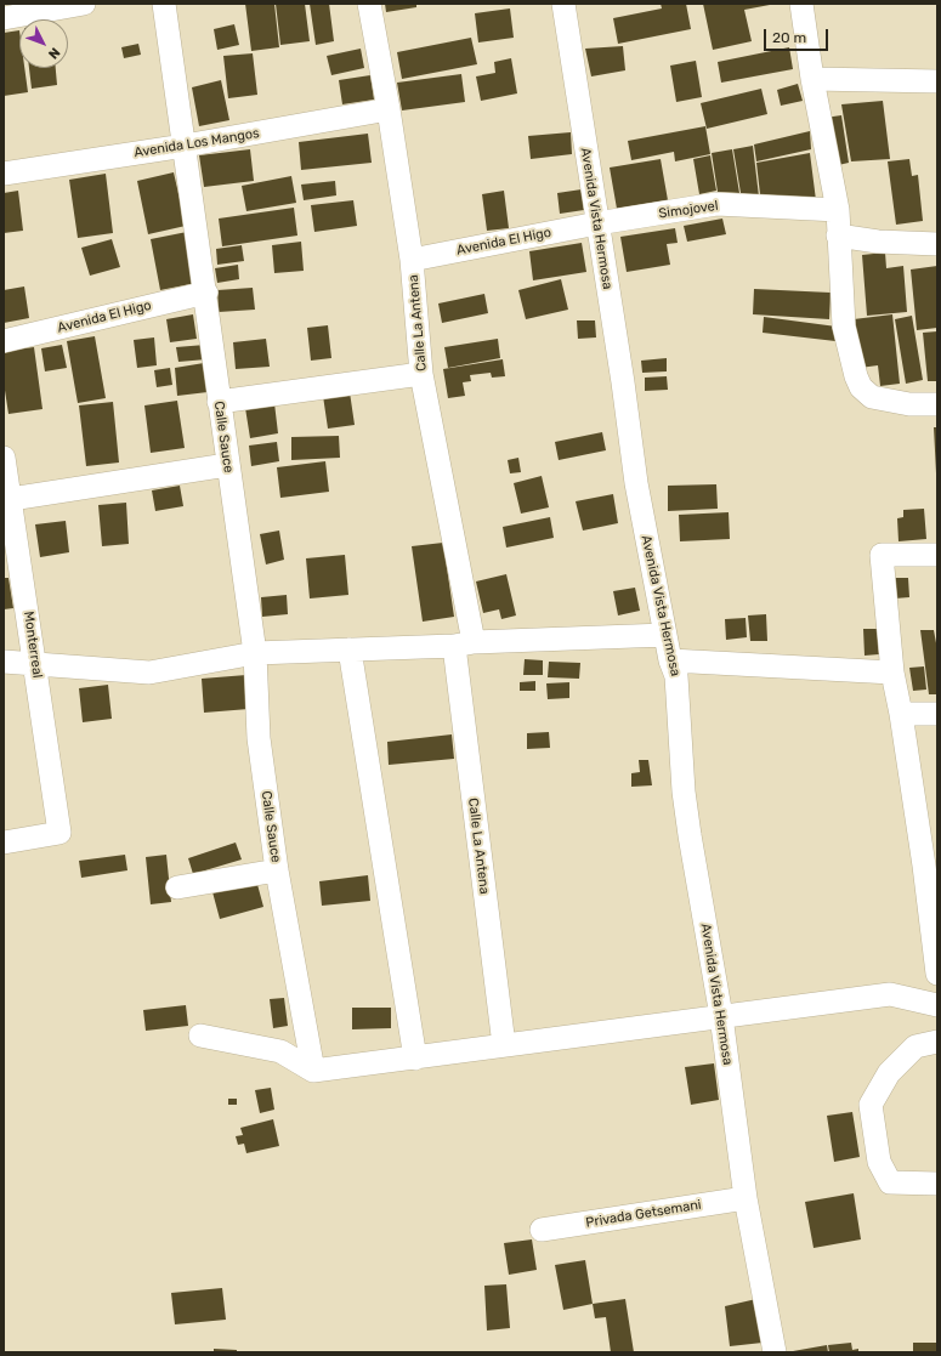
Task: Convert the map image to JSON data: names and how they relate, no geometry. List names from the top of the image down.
{
  "streets": {
    "street": [
      "Avenida Los Mangos",
      "Simojovel",
      "Avenida Vista Hermosa",
      "Avenida El Higo",
      "Calle La Antena",
      "Calle Sauce",
      "Monterreal",
      "Privada Getsemani"
    ]
  },
  "crossings": [
    ["Avenida Los Mangos", "Calle La Antena"],
    ["Avenida Los Mangos", "Calle Sauce"],
    ["Simojovel", "Avenida Vista Hermosa"],
    ["Simojovel", "Avenida El Higo"],
    ["Avenida Vista Hermosa", "Avenida El Higo"],
    ["Avenida Vista Hermosa", "Privada Getsemani"],
    ["Avenida El Higo", "Calle La Antena"],
    ["Avenida El Higo", "Calle Sauce"]
  ],
  "scale_bar": "20 m",
  "north": "bottom right"
}
